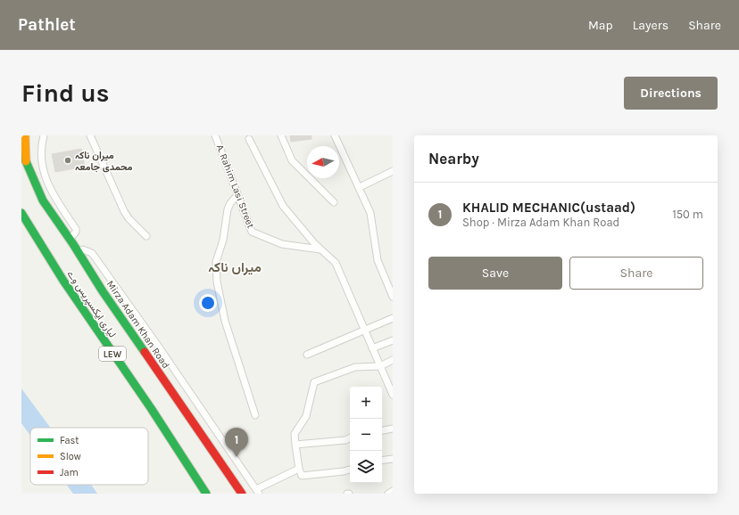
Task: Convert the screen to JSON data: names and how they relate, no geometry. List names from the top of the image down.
{
  "streets": {
    "main road": ["لیاری ایکسپریس وے", "Mirza Adam Khan Road", "LEW"],
    "street": ["A. Rahim Lasi Street"]
  },
  "districts": ["میراں ناکہ"],
  "places": ["میران ناکہ محمدی جامعہ"],
  "legend": ["Fast", "Slow", "Jam"],
  "north": "left",
  "page": {
    "header": "Pathlet",
    "nav": ["Map", "Layers", "Share"],
    "buttons": [
      "Directions",
      ["Save", "Share"]
    ],
    "title": "Find us",
    "heading": "Nearby",
    "list": [
      {
        "mark": "1",
        "name": "KHALID MECHANIC(ustaad)",
        "note": "Shop · Mirza Adam Khan Road",
        "value": "150 m"
      }
    ],
    "map_buttons": ["+", "−"],
    "pins": "1"
  }
}
